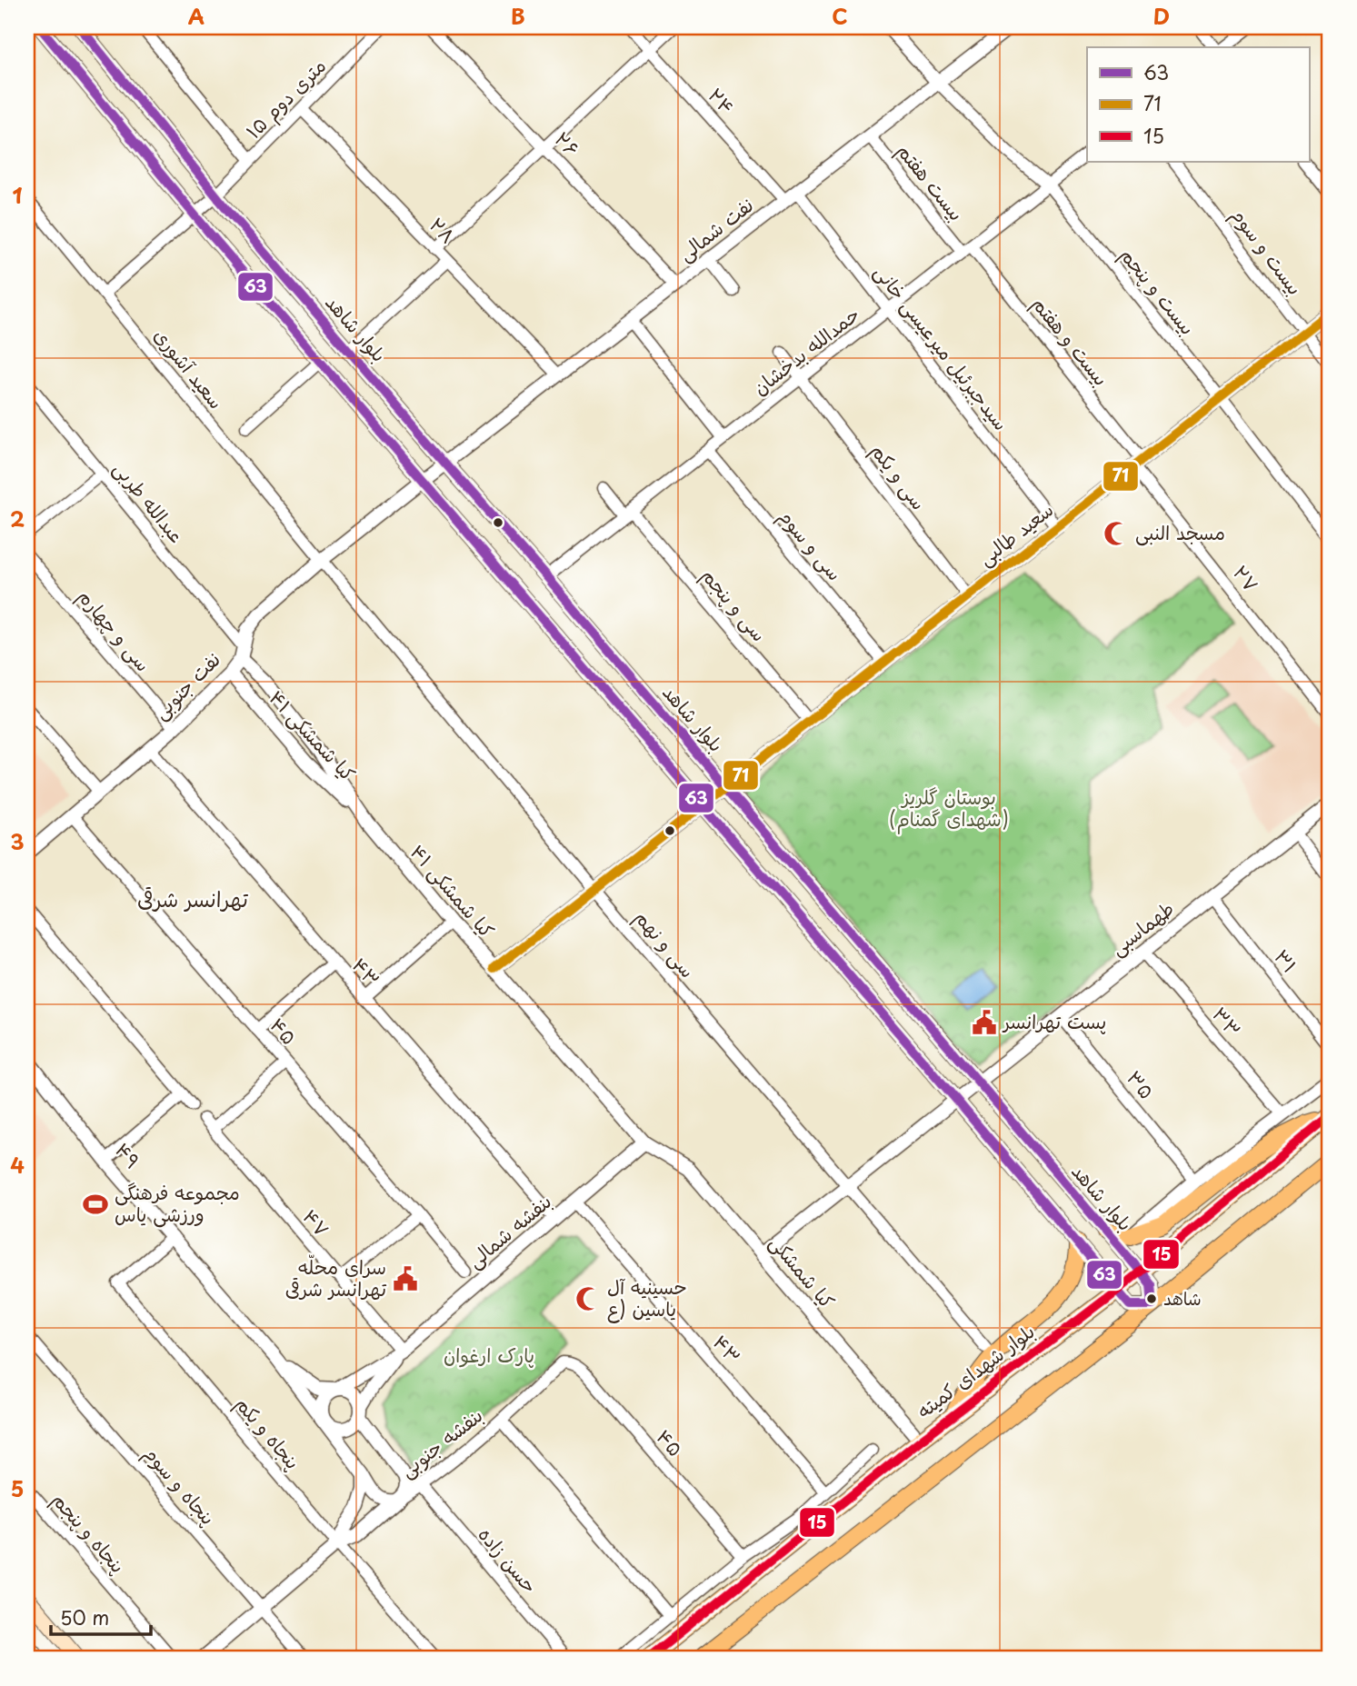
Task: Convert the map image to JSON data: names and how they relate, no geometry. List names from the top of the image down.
{
  "streets": {
    "main road": ["بلوار شاهد", "بلوار شهدای کمیته"],
    "street": [
      "۱۵ متری دوم",
      "۲۴",
      "۲۶",
      "بیست هفتم",
      "نفت شمالی",
      "۲۸",
      "بیست و سوم",
      "بیست و پنجم",
      "بیست و هفتم",
      "سیدجبرئیل میرعیسی خانی",
      "حمدالله بدخشان",
      "سعید آشوری",
      "سی و یکم",
      "عبدالله طربی",
      "سعید طالبی",
      "سی و سوم",
      "۲۷",
      "سی و پنجم",
      "سی و چهارم",
      "نفت جنوبی",
      "کیا شمشکی ۴۱",
      "۴۱ کیا شمشکی",
      "طهماسبی",
      "سی و نهم",
      "۳۱",
      "۴۳",
      "۳۳",
      "۴۵",
      "۳۵",
      "۴۹",
      "۴۷",
      "بنفشه شمالی",
      "کیا شمشکی",
      "پنجاه و یکم",
      "بنفشه جنوبی",
      "پنجاه و سوم",
      "پنجاه و پنجم",
      "حسن زاده"
    ]
  },
  "crossings": [
    ["۱۵ متری دوم", "۲۸"],
    ["۱۵ متری دوم", "بلوار شاهد"],
    ["۱۵ متری دوم", "سعید آشوری"],
    ["۲۴", "نفت شمالی"],
    ["۲۶", "نفت شمالی"],
    ["بیست هفتم", "نفت شمالی"],
    ["بیست هفتم", "بیست و هفتم"],
    ["بیست هفتم", "حمدالله بدخشان"],
    ["نفت شمالی", "۲۸"],
    ["نفت شمالی", "بیست و پنجم"],
    ["نفت شمالی", "بلوار شاهد"],
    ["نفت شمالی", "سیدجبرئیل میرعیسی خانی"],
    ["نفت شمالی", "نفت جنوبی"],
    ["بیست و سوم", "سعید طالبی"],
    ["بیست و پنجم", "حمدالله بدخشان"],
    ["بیست و پنجم", "سعید طالبی"],
    ["بلوار شاهد", "حمدالله بدخشان"],
    ["بلوار شاهد", "سعید طالبی"],
    ["بلوار شاهد", "نفت جنوبی"],
    ["بلوار شاهد", "طهماسبی"],
    ["بلوار شاهد", "بلوار شهدای کمیته"],
    ["بیست و هفتم", "حمدالله بدخشان"],
    ["بیست و هفتم", "سعید طالبی"],
    ["بیست و هفتم", "۲۷"],
    ["سیدجبرئیل میرعیسی خانی", "حمدالله بدخشان"],
    ["سیدجبرئیل میرعیسی خانی", "سعید طالبی"],
    ["حمدالله بدخشان", "سی و یکم"],
    ["حمدالله بدخشان", "سی و سوم"],
    ["حمدالله بدخشان", "سی و پنجم"],
    ["سعید آشوری", "نفت جنوبی"],
    ["سعید آشوری", "سی و نهم"],
    ["سی و یکم", "سعید طالبی"],
    ["عبدالله طربی", "نفت جنوبی"],
    ["عبدالله طربی", "۴۱ کیا شمشکی"],
    ["سعید طالبی", "سی و سوم"],
    ["سعید طالبی", "۲۷"],
    ["سعید طالبی", "سی و پنجم"],
    ["سعید طالبی", "۴۱ کیا شمشکی"],
    ["سعید طالبی", "سی و نهم"],
    ["سی و چهارم", "نفت جنوبی"],
    ["نفت جنوبی", "کیا شمشکی ۴۱"],
    ["نفت جنوبی", "۴۱ کیا شمشکی"],
    ["نفت جنوبی", "سی و نهم"],
    ["نفت جنوبی", "۴۳"],
    ["نفت جنوبی", "۴۵"],
    ["کیا شمشکی ۴۱", "۴۱ کیا شمشکی"],
    ["۴۱ کیا شمشکی", "بنفشه شمالی"],
    ["۴۱ کیا شمشکی", "کیا شمشکی"],
    ["طهماسبی", "۳۱"],
    ["طهماسبی", "۳۳"],
    ["طهماسبی", "۳۵"],
    ["۴۳", "بنفشه شمالی"],
    ["۴۵", "بنفشه جنوبی"],
    ["۴۹", "پنجاه و یکم"],
    ["۴۷", "بنفشه شمالی"],
    ["بنفشه شمالی", "کیا شمشکی"],
    ["کیا شمشکی", "بلوار شهدای کمیته"],
    ["پنجاه و یکم", "بنفشه جنوبی"],
    ["بنفشه جنوبی", "پنجاه و سوم"],
    ["بنفشه جنوبی", "حسن زاده"]
  ],
  "districts": ["تهرانسر شرقی"],
  "parks": ["بوستان گلریز (شهدای گمنام)", "پارک ارغوان"],
  "places": {
    "mosque": ["مسجد النبی", "حسینیه آل یاسین (ع"],
    "public building": ["پست تهرانسر", "سرای محلّه تهرانسر شرقی"],
    "sports": ["مجموعه فرهنگی ورزشی یاس"],
    "other": ["شاهد"]
  },
  "lines": ["transit line 63", "transit line 71", "transit line 15"],
  "legend": ["63", "71", "15"],
  "scale_bar": "50 m",
  "grid": {
    "columns": [
      "A",
      "B",
      "C",
      "D"
    ],
    "rows": [
      "1",
      "2",
      "3",
      "4",
      "5"
    ]
  }
}
